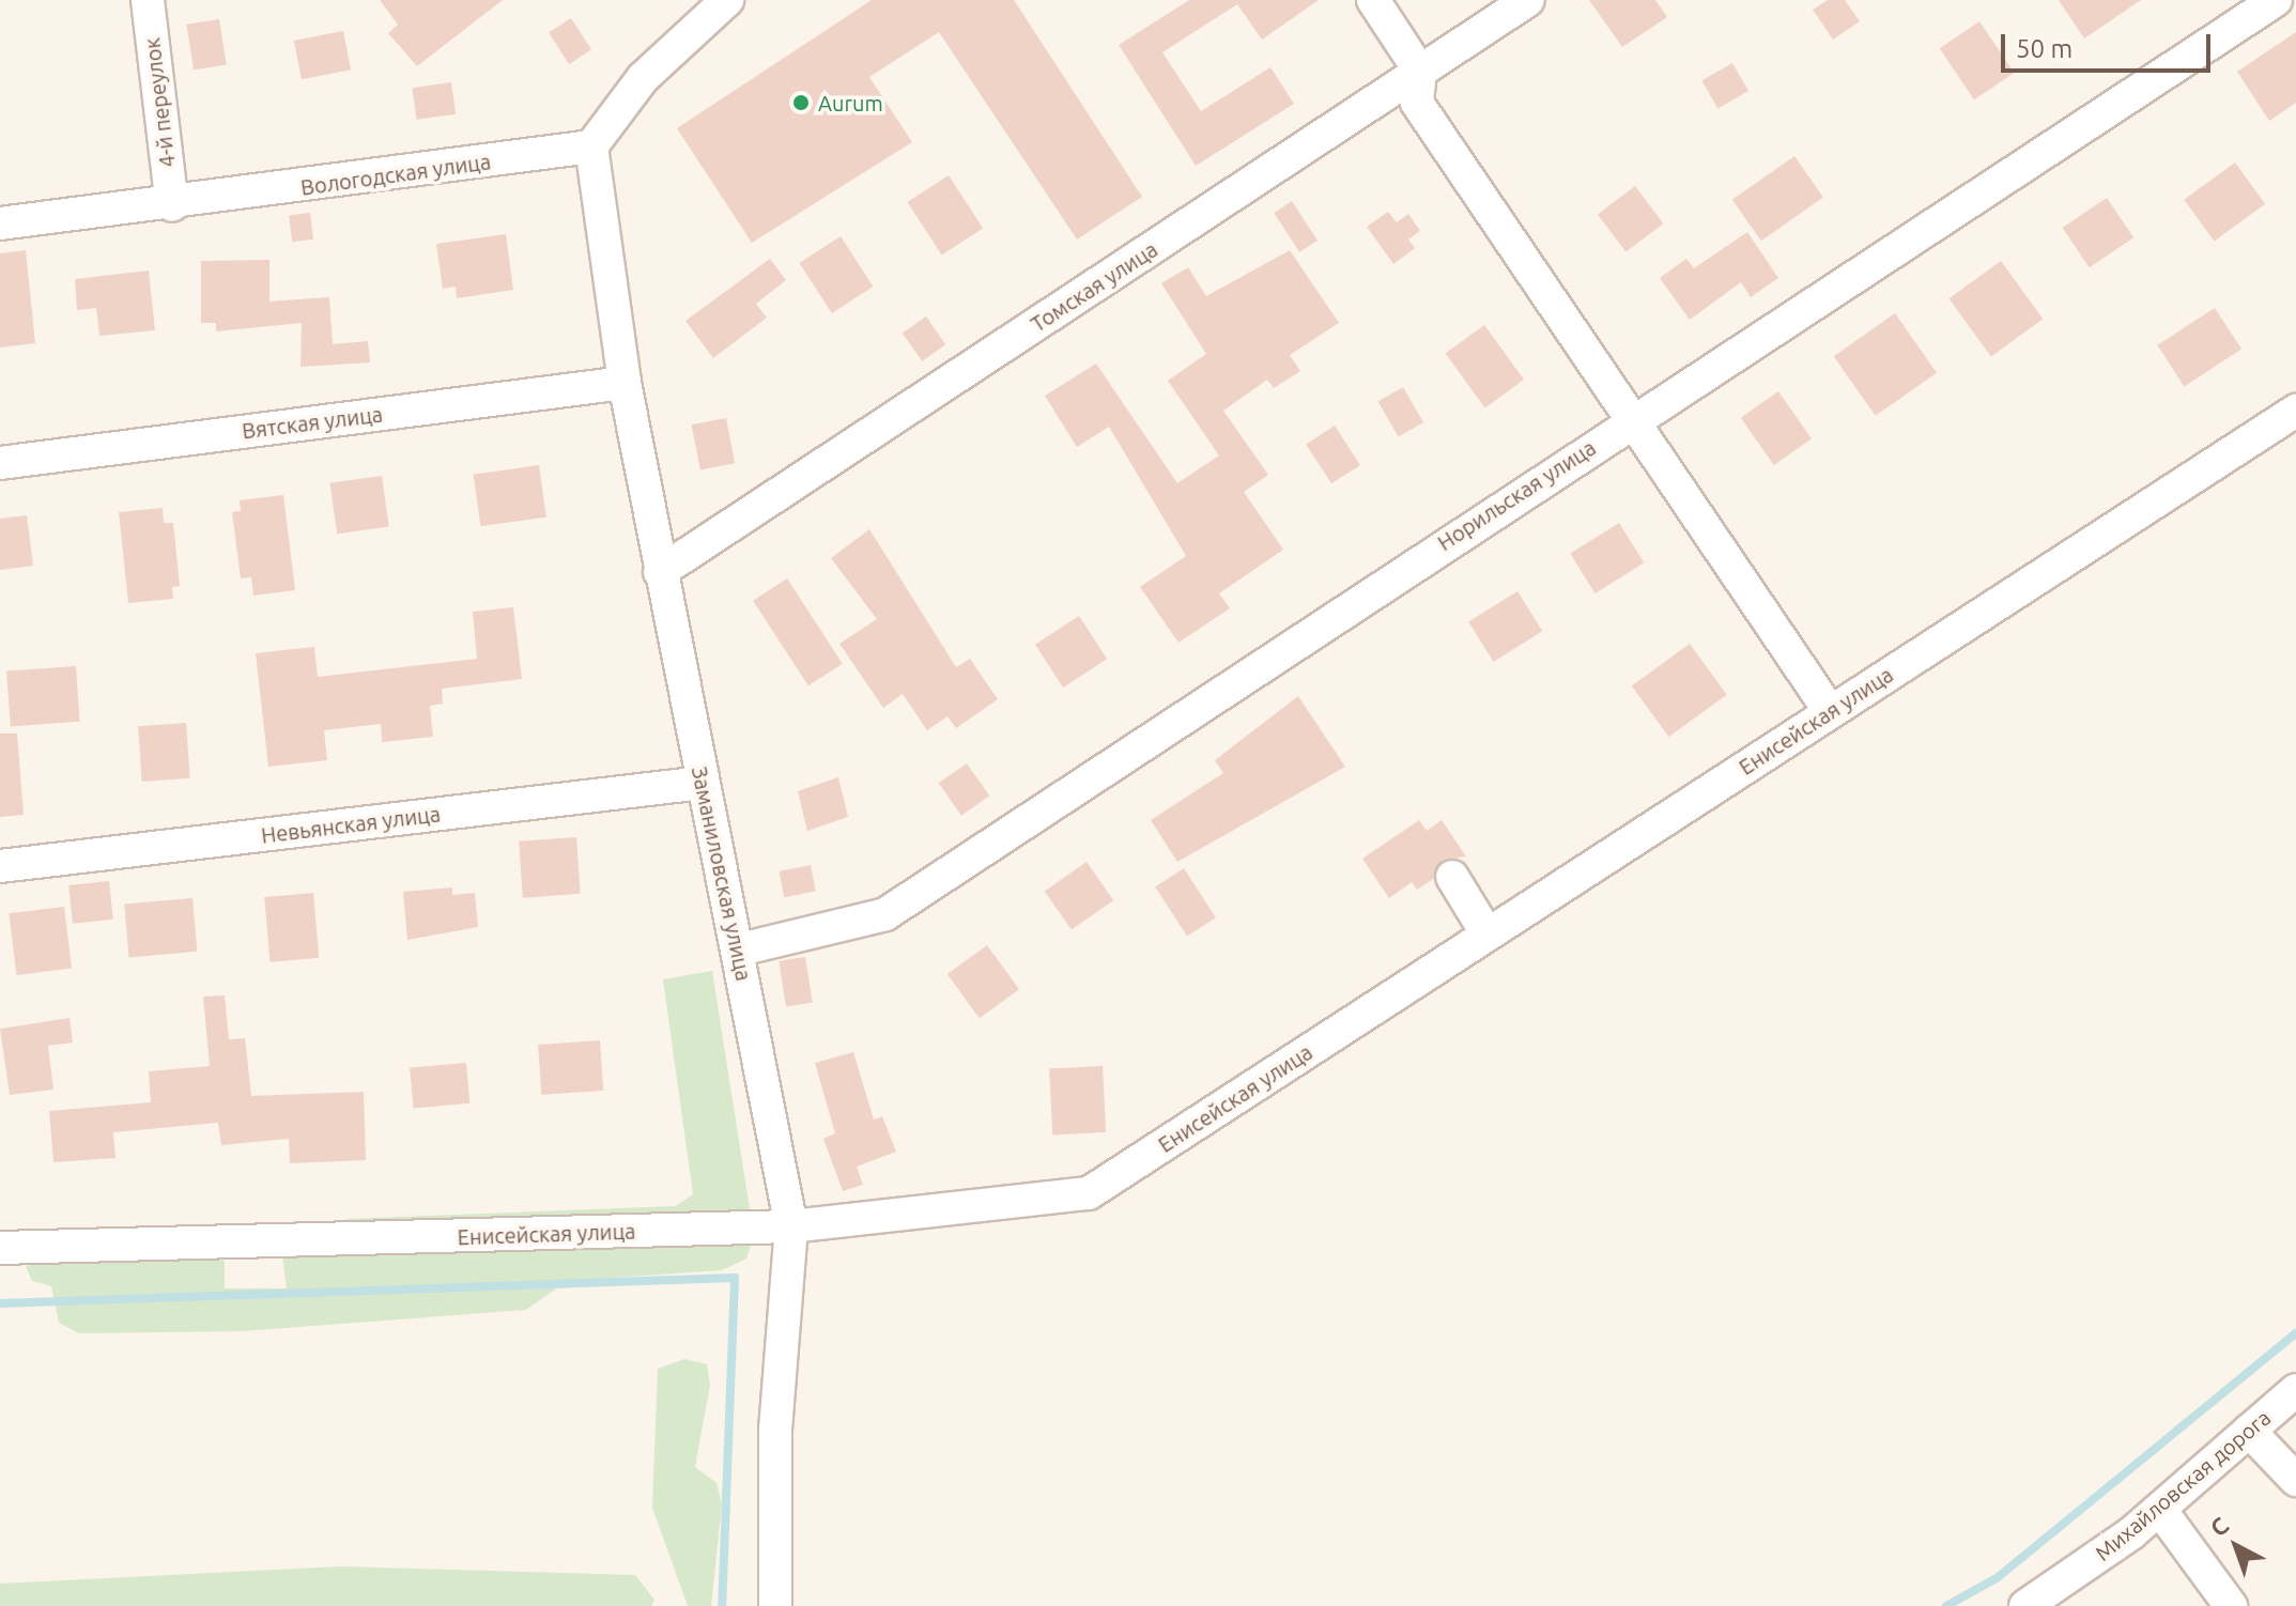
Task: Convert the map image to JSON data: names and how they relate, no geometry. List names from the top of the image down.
{
  "streets": {
    "street": [
      "4-й переулок",
      "Вологодская улица",
      "Томская улица",
      "Вятская улица",
      "Норильская улица",
      "Енисейская улица",
      "Невьянская улица",
      "Заманиловская улица",
      "Михайловская дорога"
    ]
  },
  "crossings": [
    ["4-й переулок", "Вологодская улица"],
    ["Вологодская улица", "Заманиловская улица"],
    ["Томская улица", "Заманиловская улица"],
    ["Вятская улица", "Заманиловская улица"],
    ["Норильская улица", "Заманиловская улица"],
    ["Енисейская улица", "Заманиловская улица"],
    ["Невьянская улица", "Заманиловская улица"]
  ],
  "places": ["Aurum"],
  "scale_bar": "50 m",
  "north": "top left"
}
